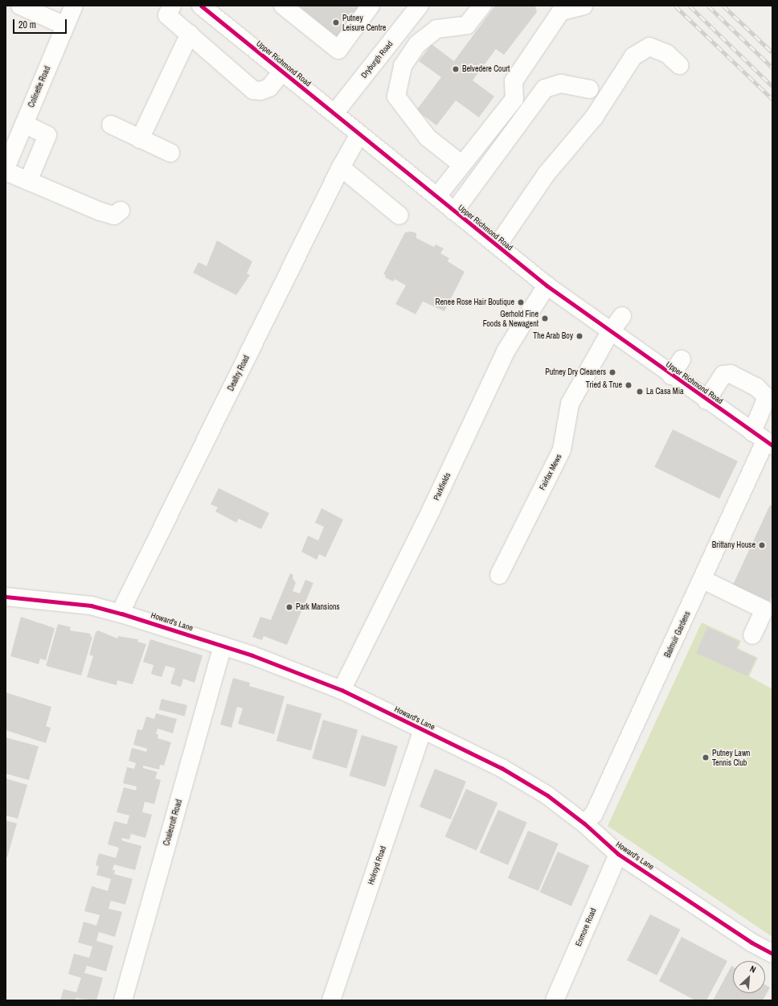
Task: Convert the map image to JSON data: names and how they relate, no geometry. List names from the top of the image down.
{
  "streets": {
    "main road": [
      "Dryburgh Road",
      "Upper Richmond Road",
      "Colinette Road",
      "Dealtry Road",
      "Fairfax Mews",
      "Parkfields",
      "Howard's Lane",
      "Balmuir Gardens",
      "Coalecroft Road",
      "Holroyd Road",
      "Enmore Road"
    ]
  },
  "crossings": [
    ["Dryburgh Road", "Upper Richmond Road"],
    ["Upper Richmond Road", "Dealtry Road"],
    ["Upper Richmond Road", "Fairfax Mews"],
    ["Upper Richmond Road", "Parkfields"],
    ["Upper Richmond Road", "Balmuir Gardens"],
    ["Dealtry Road", "Howard's Lane"],
    ["Parkfields", "Howard's Lane"],
    ["Howard's Lane", "Balmuir Gardens"],
    ["Howard's Lane", "Coalecroft Road"],
    ["Howard's Lane", "Holroyd Road"],
    ["Howard's Lane", "Enmore Road"]
  ],
  "places": [
    "Putney Leisure Centre",
    "Belvedere Court",
    "Renee Rose Hair Boutique",
    "Gerhold Fine Foods & Newagent",
    "The Arab Boy",
    "Putney Dry Cleaners",
    "Tried & True",
    "La Casa Mia",
    "Brittany House",
    "Park Mansions",
    "Putney Lawn Tennis Club"
  ],
  "scale_bar": "20 m",
  "north": "top right"
}
